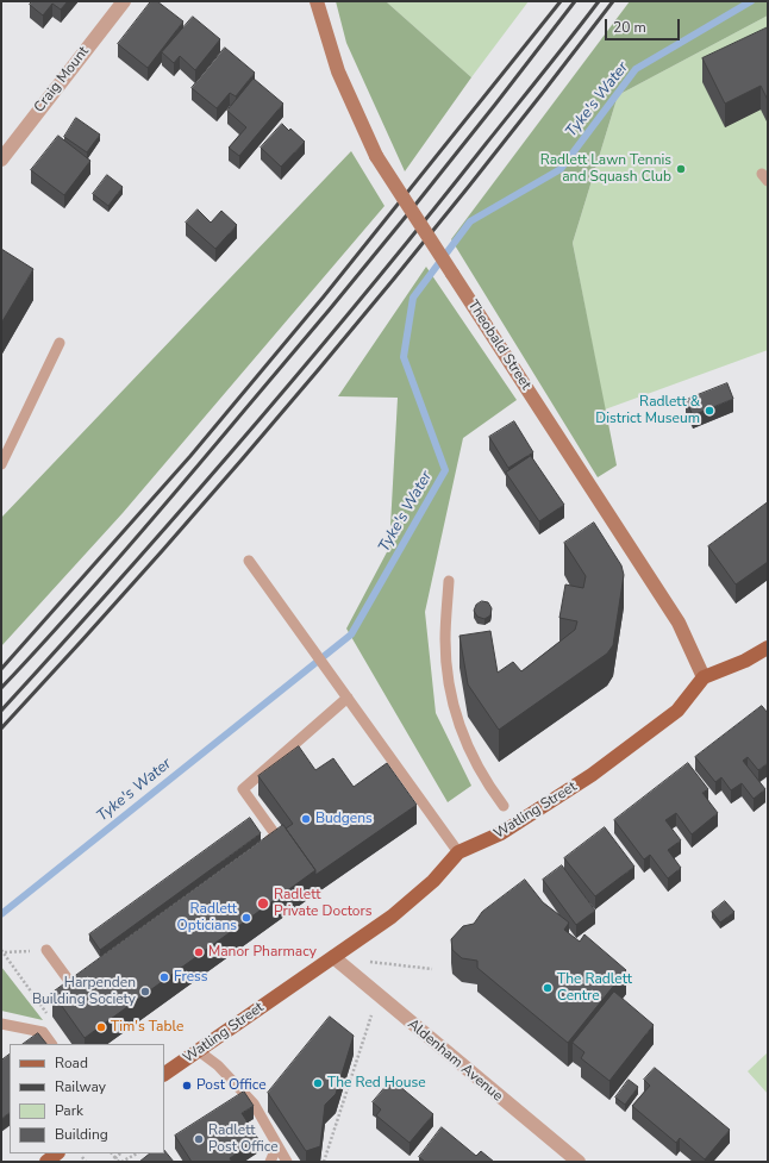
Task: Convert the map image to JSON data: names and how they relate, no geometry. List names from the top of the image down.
{
  "streets": {
    "main road": ["Watling Street"],
    "street": ["Craig Mount", "Theobald Street", "Aldenham Avenue"]
  },
  "crossings": [
    ["Theobald Street", "Watling Street"],
    ["Watling Street", "Aldenham Avenue"]
  ],
  "water": ["Tyke's Water"],
  "places": [
    "Radlett Lawn Tennis and Squash Club",
    "Radlett & District Museum",
    "Budgens",
    "Radlett Private Doctors",
    "Radlett Opticians",
    "Manor Pharmacy",
    "Fress",
    "The Radlett Centre",
    "Harpenden Building Society",
    "Tim's Table",
    "The Red House",
    "Post Office",
    "Radlett Post Office"
  ],
  "legend": [
    "Road",
    "Railway",
    "Park",
    "Building"
  ],
  "scale_bar": "20 m"
}
